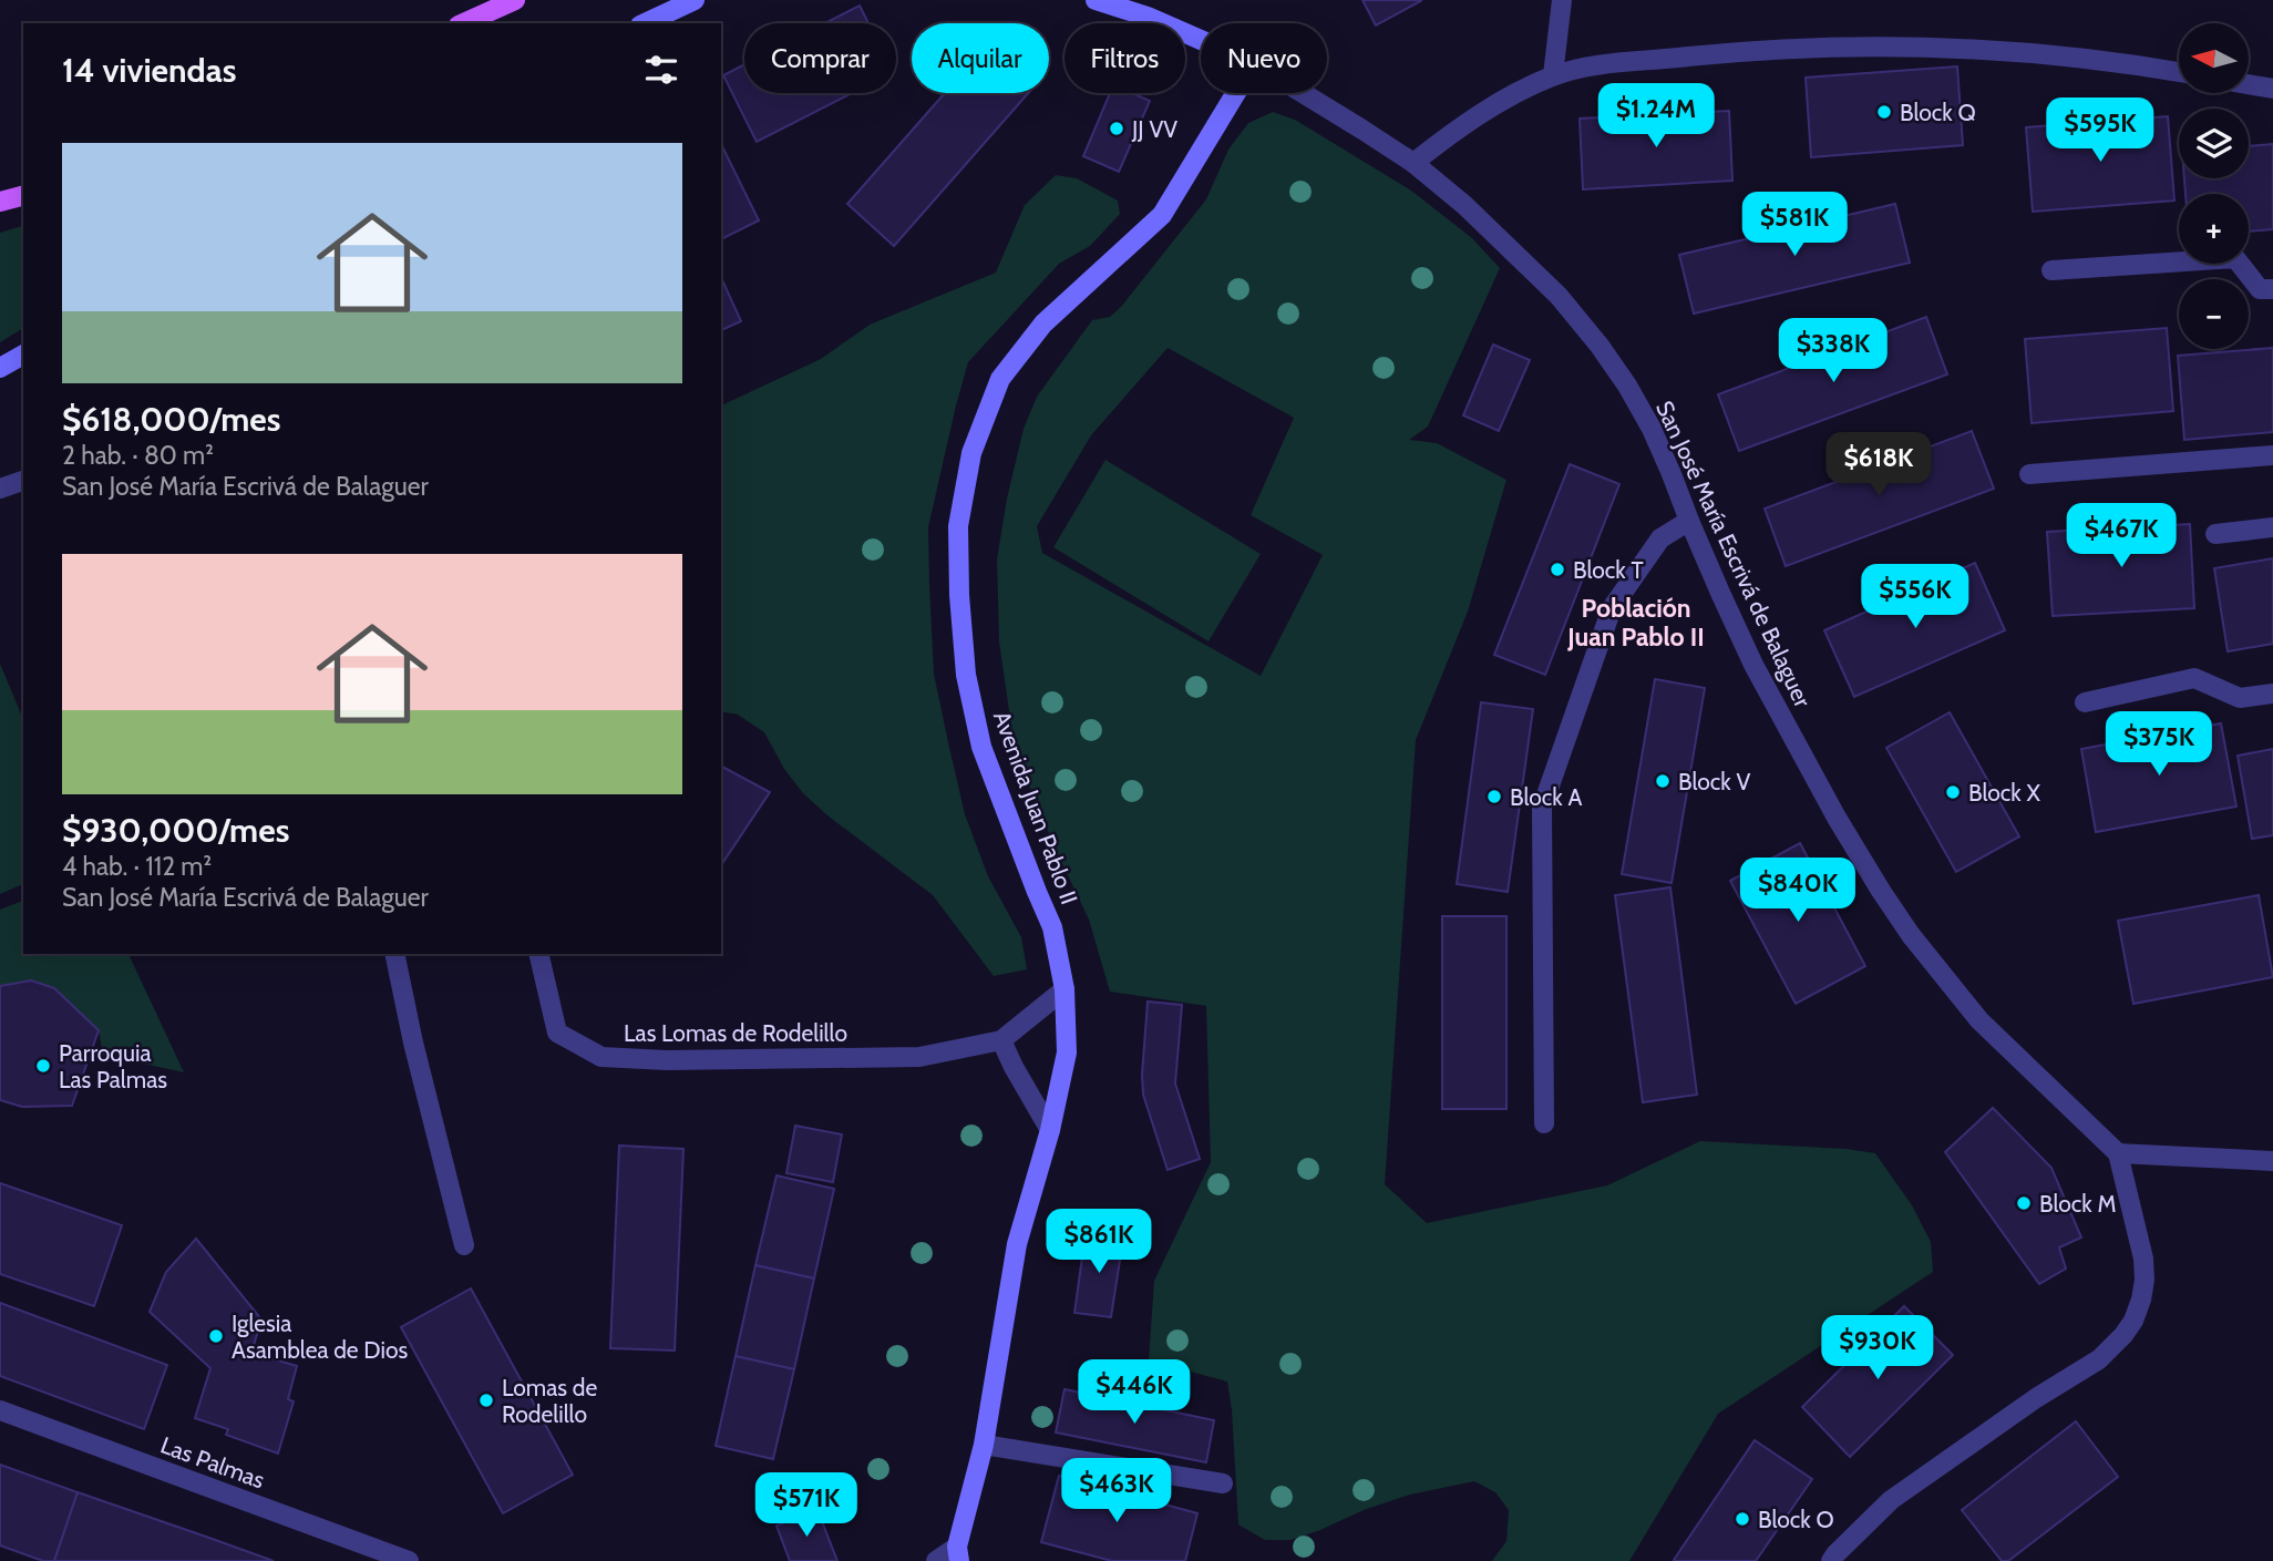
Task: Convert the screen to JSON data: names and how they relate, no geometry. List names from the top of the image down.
{
  "streets": {
    "street": [
      "San José María Escrivá de Balaguer",
      "Avenida Juan Pablo II",
      "Las Lomas de Rodelillo",
      "Las Palmas"
    ]
  },
  "crossings": [
    ["Avenida Juan Pablo II", "Las Lomas de Rodelillo"]
  ],
  "districts": ["Población Juan Pablo II"],
  "places": [
    "Block Q",
    "JJ VV",
    "Block T",
    "Block V",
    "Block X",
    "Block A",
    "Parroquia Las Palmas",
    "Block M",
    "Iglesia Asamblea de Dios",
    "Lomas de Rodelillo",
    "Block O"
  ],
  "north": "left",
  "page": {
    "map_buttons": ["+", "−"],
    "chip": [
      "Comprar",
      "Alquilar",
      "Filtros",
      "Nuevo"
    ],
    "heading": "14 viviendas",
    "price": [
      "$1.24M",
      "$595K",
      "$581K",
      "$338K",
      "$618K",
      "$467K",
      "$556K",
      "$375K",
      "$840K",
      "$861K",
      "$930K",
      "$446K",
      "$463K",
      "$571K"
    ],
    "list": [
      {
        "name": "$618,000/mes",
        "note": "2 hab. · 80 m² · San José María Escrivá de Balaguer"
      },
      {
        "name": "$930,000/mes",
        "note": "4 hab. · 112 m² · San José María Escrivá de Balaguer"
      }
    ]
  }
}
